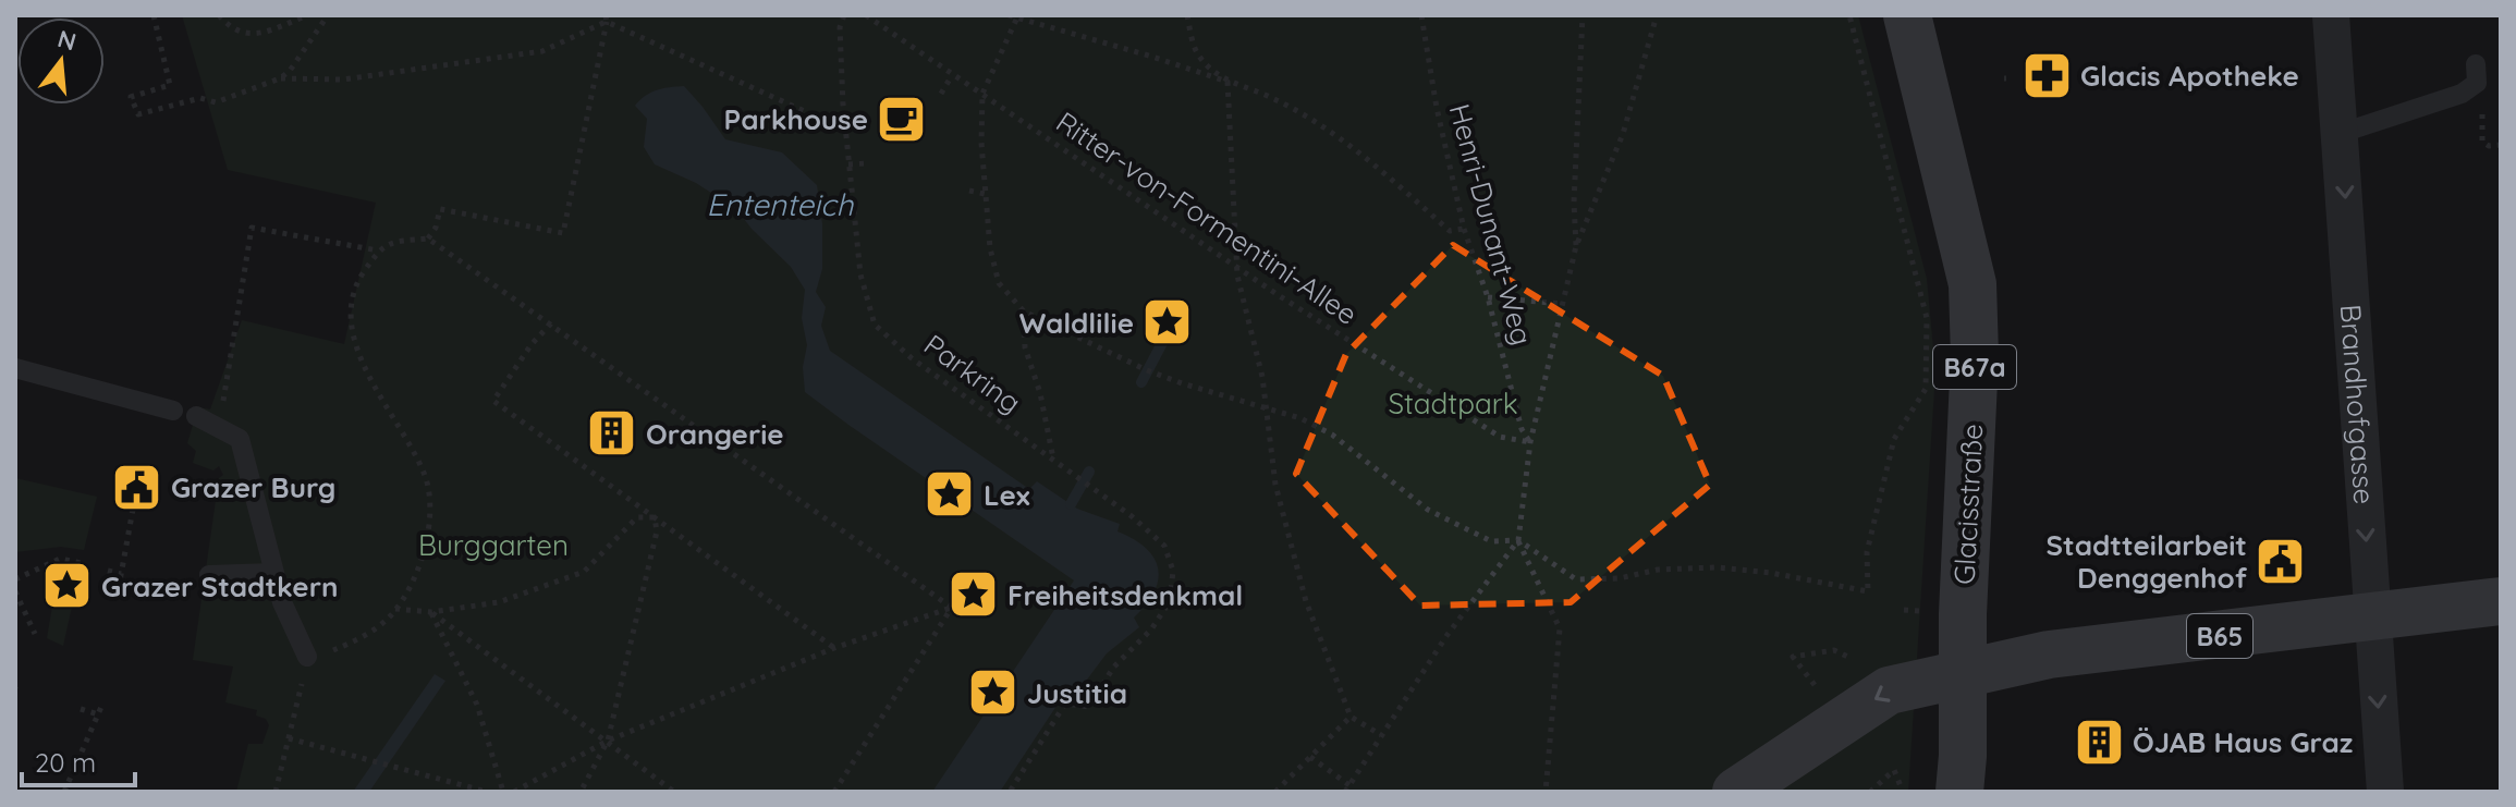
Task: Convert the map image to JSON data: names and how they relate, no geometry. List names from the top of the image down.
{
  "streets": {
    "main road": ["B67a", "Glacisstraße", "B65"],
    "street": ["Brandhofgasse"],
    "path": ["Ritter-von-Formentini-Allee", "Henri-Dunant-Weg", "Parkring"]
  },
  "crossings": [
    ["Ritter-von-Formentini-Allee", "Henri-Dunant-Weg"],
    ["Brandhofgasse", "B65"],
    ["Glacisstraße", "B65"]
  ],
  "one_way": ["Brandhofgasse"],
  "water": ["Ententeich"],
  "parks": ["Stadtpark", "Burggarten"],
  "places": {
    "pharmacy": ["Glacis Apotheke"],
    "cafe": ["Parkhouse"],
    "place": [
      "Waldlilie",
      "Lex",
      "Grazer Stadtkern",
      "Freiheitsdenkmal",
      "Justitia"
    ],
    "building": ["Orangerie", "ÖJAB Haus Graz"],
    "public building": ["Grazer Burg", "Stadtteilarbeit Denggenhof"]
  },
  "scale_bar": "20 m",
  "north": "top"
}
